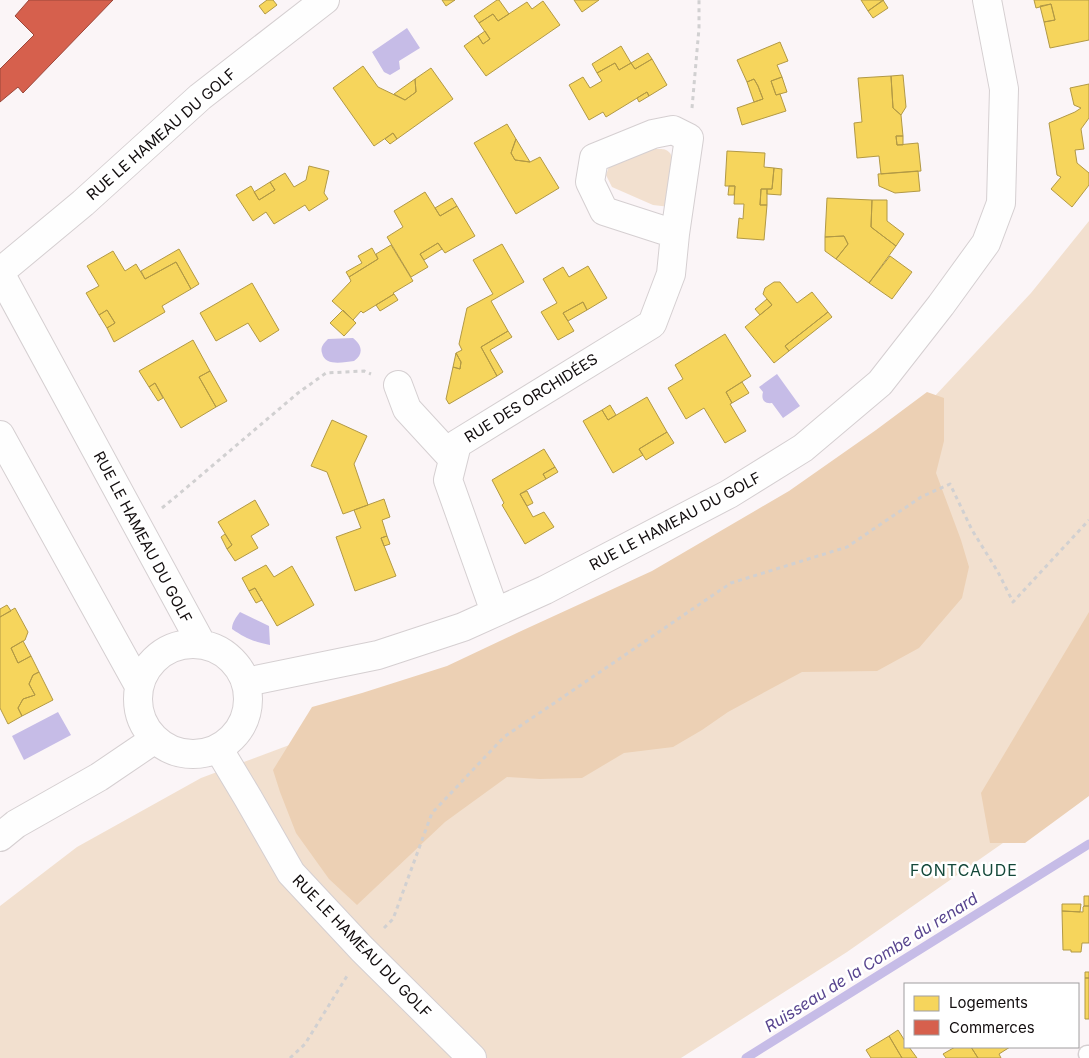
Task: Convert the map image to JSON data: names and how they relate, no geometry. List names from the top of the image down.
{
  "streets": {
    "street": ["RUE LE HAMEAU DU GOLF", "RUE DES ORCHIDÉES"]
  },
  "crossings": [
    ["RUE LE HAMEAU DU GOLF", "RUE DES ORCHIDÉES"]
  ],
  "districts": ["FONTCAUDE"],
  "water": ["Ruisseau de la Combe du renard"],
  "legend": ["Logements", "Commerces"]
}
